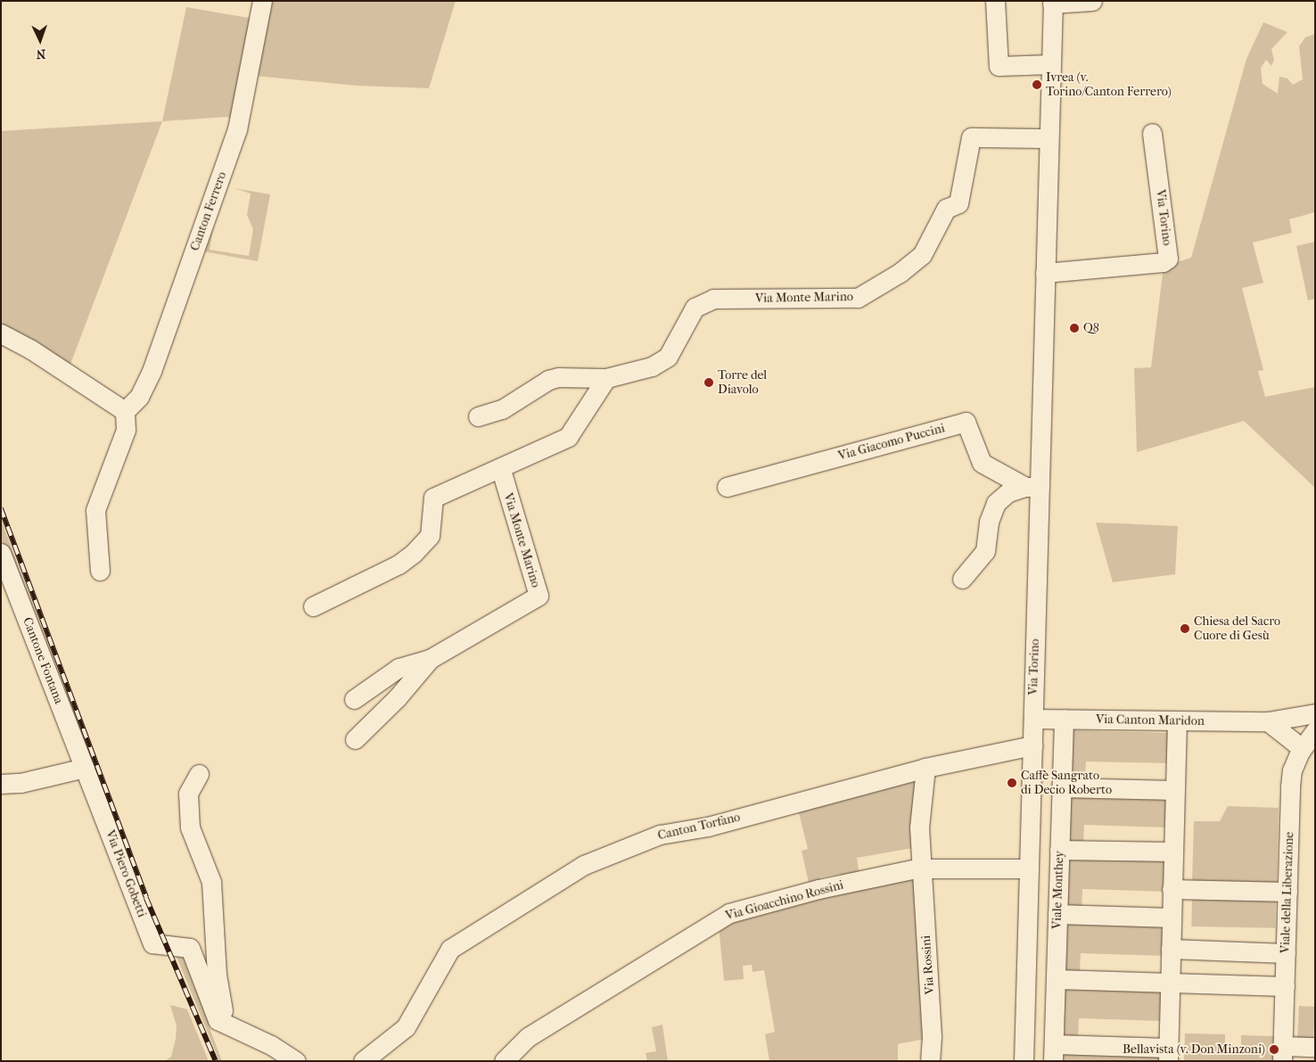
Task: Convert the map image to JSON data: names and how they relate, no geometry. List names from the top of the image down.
{
  "streets": {
    "street": [
      "Canton Ferrero",
      "Via Torino",
      "Via Monte Marino",
      "Via Giacomo Puccini",
      "Cantone Fontana",
      "Via Canton Maridon",
      "Canton Torfano",
      "Via Piero Gobetti",
      "Viale Monthey",
      "Viale della Liberazione",
      "Via Gioacchino Rossini",
      "Via Rossini"
    ]
  },
  "crossings": [
    ["Via Torino", "Via Monte Marino"],
    ["Via Torino", "Via Giacomo Puccini"],
    ["Via Torino", "Via Canton Maridon"],
    ["Via Torino", "Canton Torfano"],
    ["Via Torino", "Via Gioacchino Rossini"],
    ["Cantone Fontana", "Via Piero Gobetti"],
    ["Via Canton Maridon", "Viale Monthey"],
    ["Canton Torfano", "Via Rossini"],
    ["Via Gioacchino Rossini", "Via Rossini"]
  ],
  "places": [
    "Ivrea (v. Torino/Canton Ferrero)",
    "Q8",
    "Torre del Diavolo",
    "Chiesa del Sacro Cuore di Gesù",
    "Caffè Sangrato di Decio Roberto",
    "Bellavista (v. Don Minzoni)"
  ],
  "north": "bottom"
}
